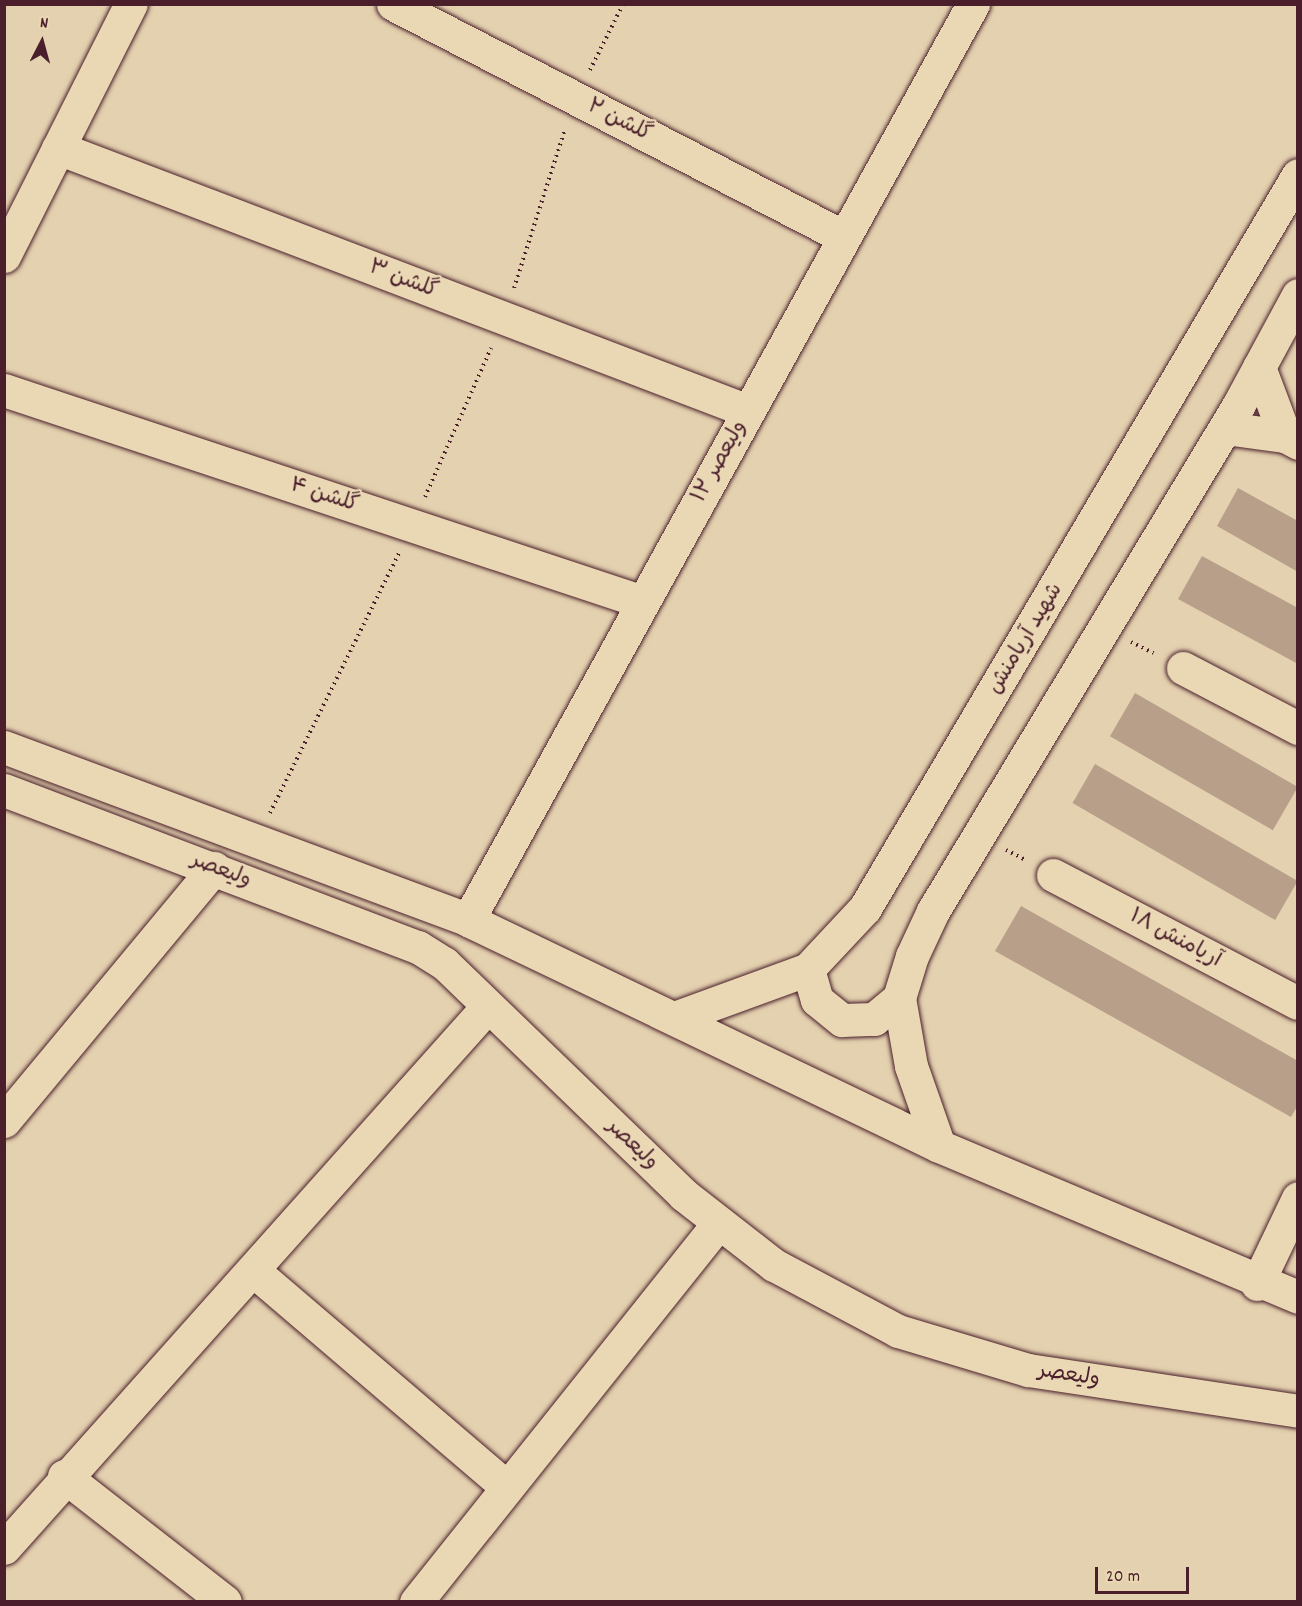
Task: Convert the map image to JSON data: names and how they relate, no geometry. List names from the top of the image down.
{
  "streets": {
    "street": [
      "گلشن ۲",
      "گلشن ۳",
      "ولیعصر ۱۲",
      "گلشن ۴",
      "شهید آریامنش",
      "ولیعصر",
      "آریامنش ۱۸"
    ]
  },
  "crossings": [
    ["گلشن ۲", "ولیعصر ۱۲"],
    ["گلشن ۳", "ولیعصر ۱۲"],
    ["ولیعصر ۱۲", "گلشن ۴"],
    ["ولیعصر ۱۲", "ولیعصر"],
    ["شهید آریامنش", "ولیعصر"]
  ],
  "scale_bar": "20 m",
  "north": "top"
}
